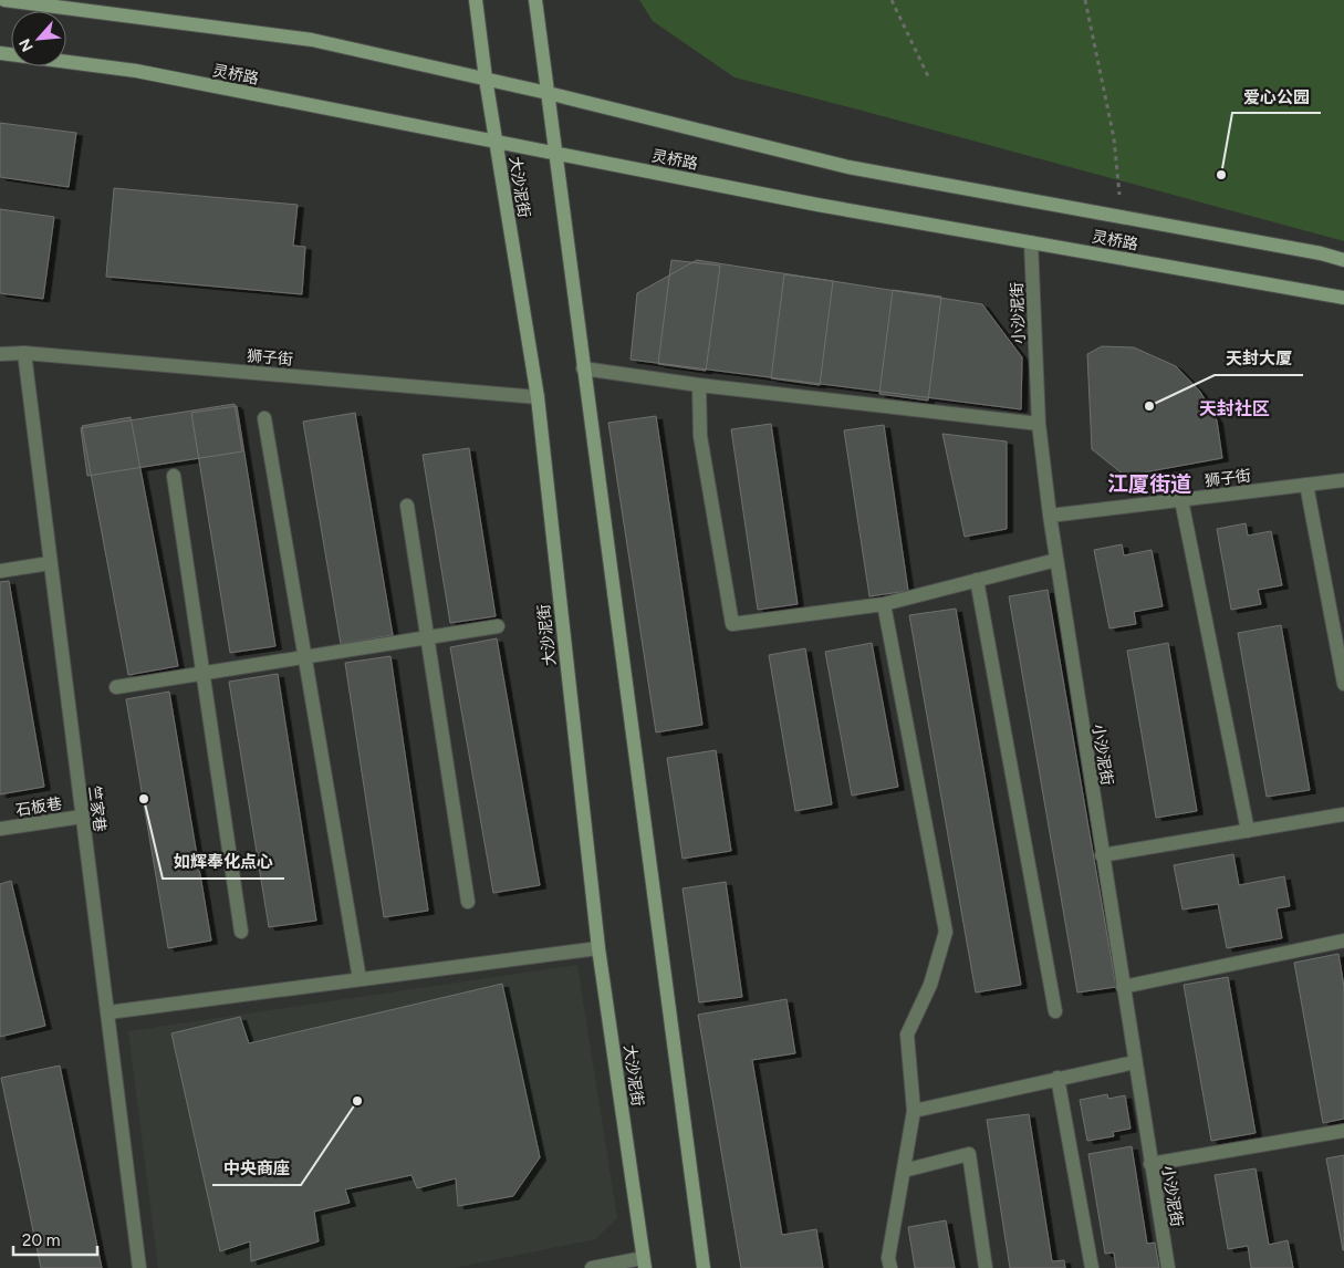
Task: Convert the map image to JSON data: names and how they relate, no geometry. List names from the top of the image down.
{
  "streets": {
    "main road": ["灵桥路", "大沙泥街"],
    "street": [
      "小沙泥街",
      "狮子街",
      "石板巷",
      "竺家巷"
    ]
  },
  "crossings": [
    ["灵桥路", "大沙泥街"],
    ["灵桥路", "小沙泥街"],
    ["大沙泥街", "狮子街"],
    ["小沙泥街", "狮子街"],
    ["狮子街", "竺家巷"],
    ["石板巷", "竺家巷"]
  ],
  "districts": ["天封社区", "江厦街道"],
  "places": [
    "爱心公园",
    "天封大厦",
    "如辉奉化点心",
    "中央商座"
  ],
  "scale_bar": "20 m",
  "north": "bottom left"
}
